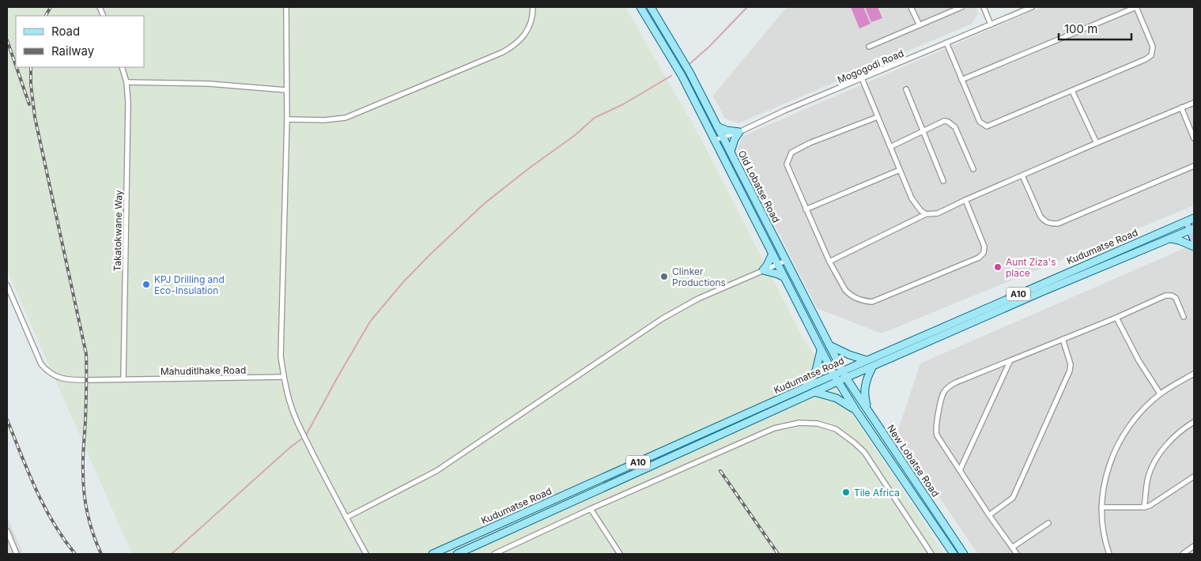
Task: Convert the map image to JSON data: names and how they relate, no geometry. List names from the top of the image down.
{
  "streets": {
    "main road": [
      "Old Lobatse Road",
      "Kudumatse Road",
      "A10",
      "New Lobatse Road"
    ],
    "street": ["Mogogodi Road", "Takatokwane Way", "Mahuditlhake Road"]
  },
  "crossings": [
    ["Mogogodi Road", "Old Lobatse Road"],
    ["Old Lobatse Road", "Kudumatse Road"],
    ["Old Lobatse Road", "New Lobatse Road"],
    ["Takatokwane Way", "Mahuditlhake Road"],
    ["Kudumatse Road", "New Lobatse Road"]
  ],
  "places": [
    "Aunt Ziza's place",
    "Clinker Productions",
    "KPJ Drilling and Eco-Insulation",
    "Tile Africa"
  ],
  "legend": ["Road", "Railway"],
  "scale_bar": "100 m"
}
